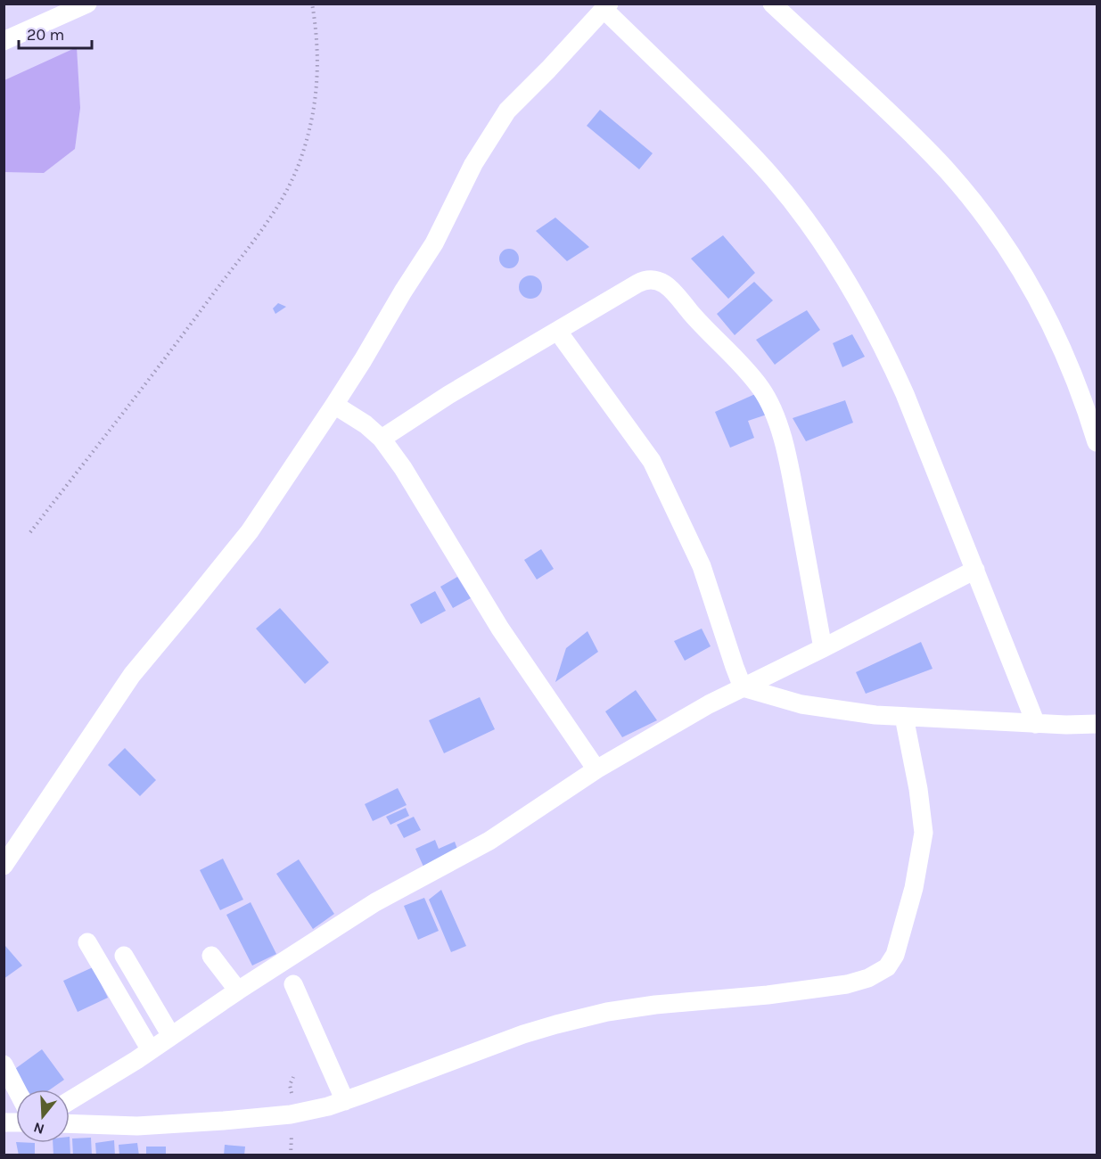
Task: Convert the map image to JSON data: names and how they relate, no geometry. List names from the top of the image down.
{
  "scale_bar": "20 m",
  "north": "bottom"
}
